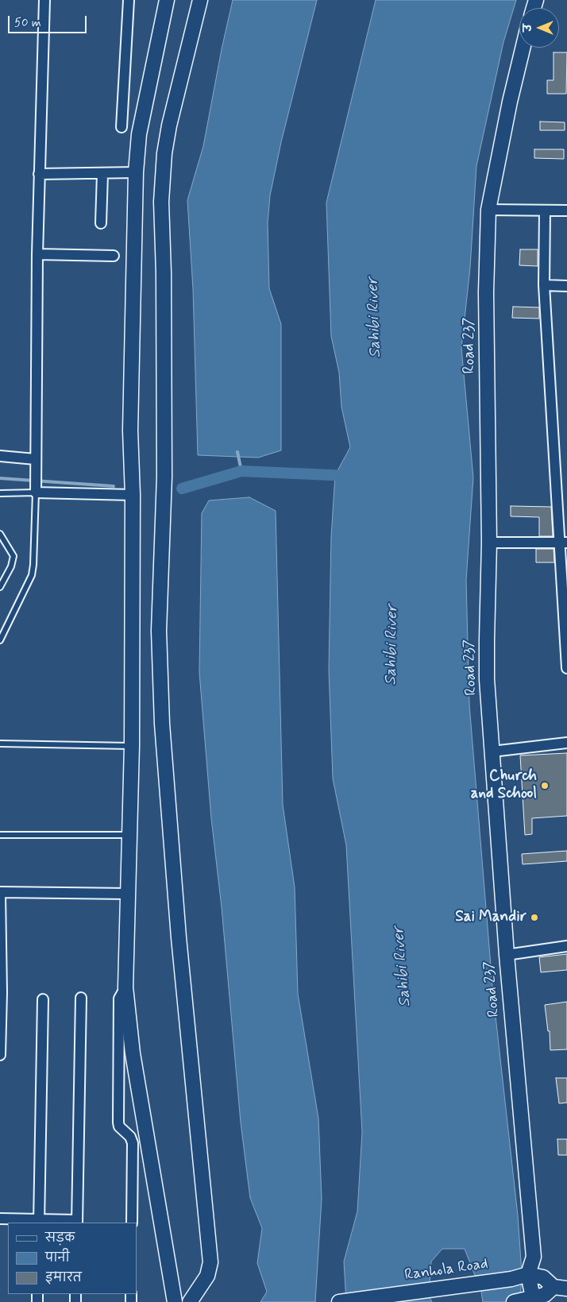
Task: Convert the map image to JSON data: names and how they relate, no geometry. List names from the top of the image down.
{
  "streets": {
    "street": ["Road 237", "Ranhola Road"]
  },
  "crossings": [
    ["Road 237", "Ranhola Road"]
  ],
  "water": ["Sahibi River"],
  "places": ["Church and School", "Sai Mandir"],
  "legend": ["सड़क", "पानी", "इमारत"],
  "scale_bar": "50 m",
  "north": "left"
}
